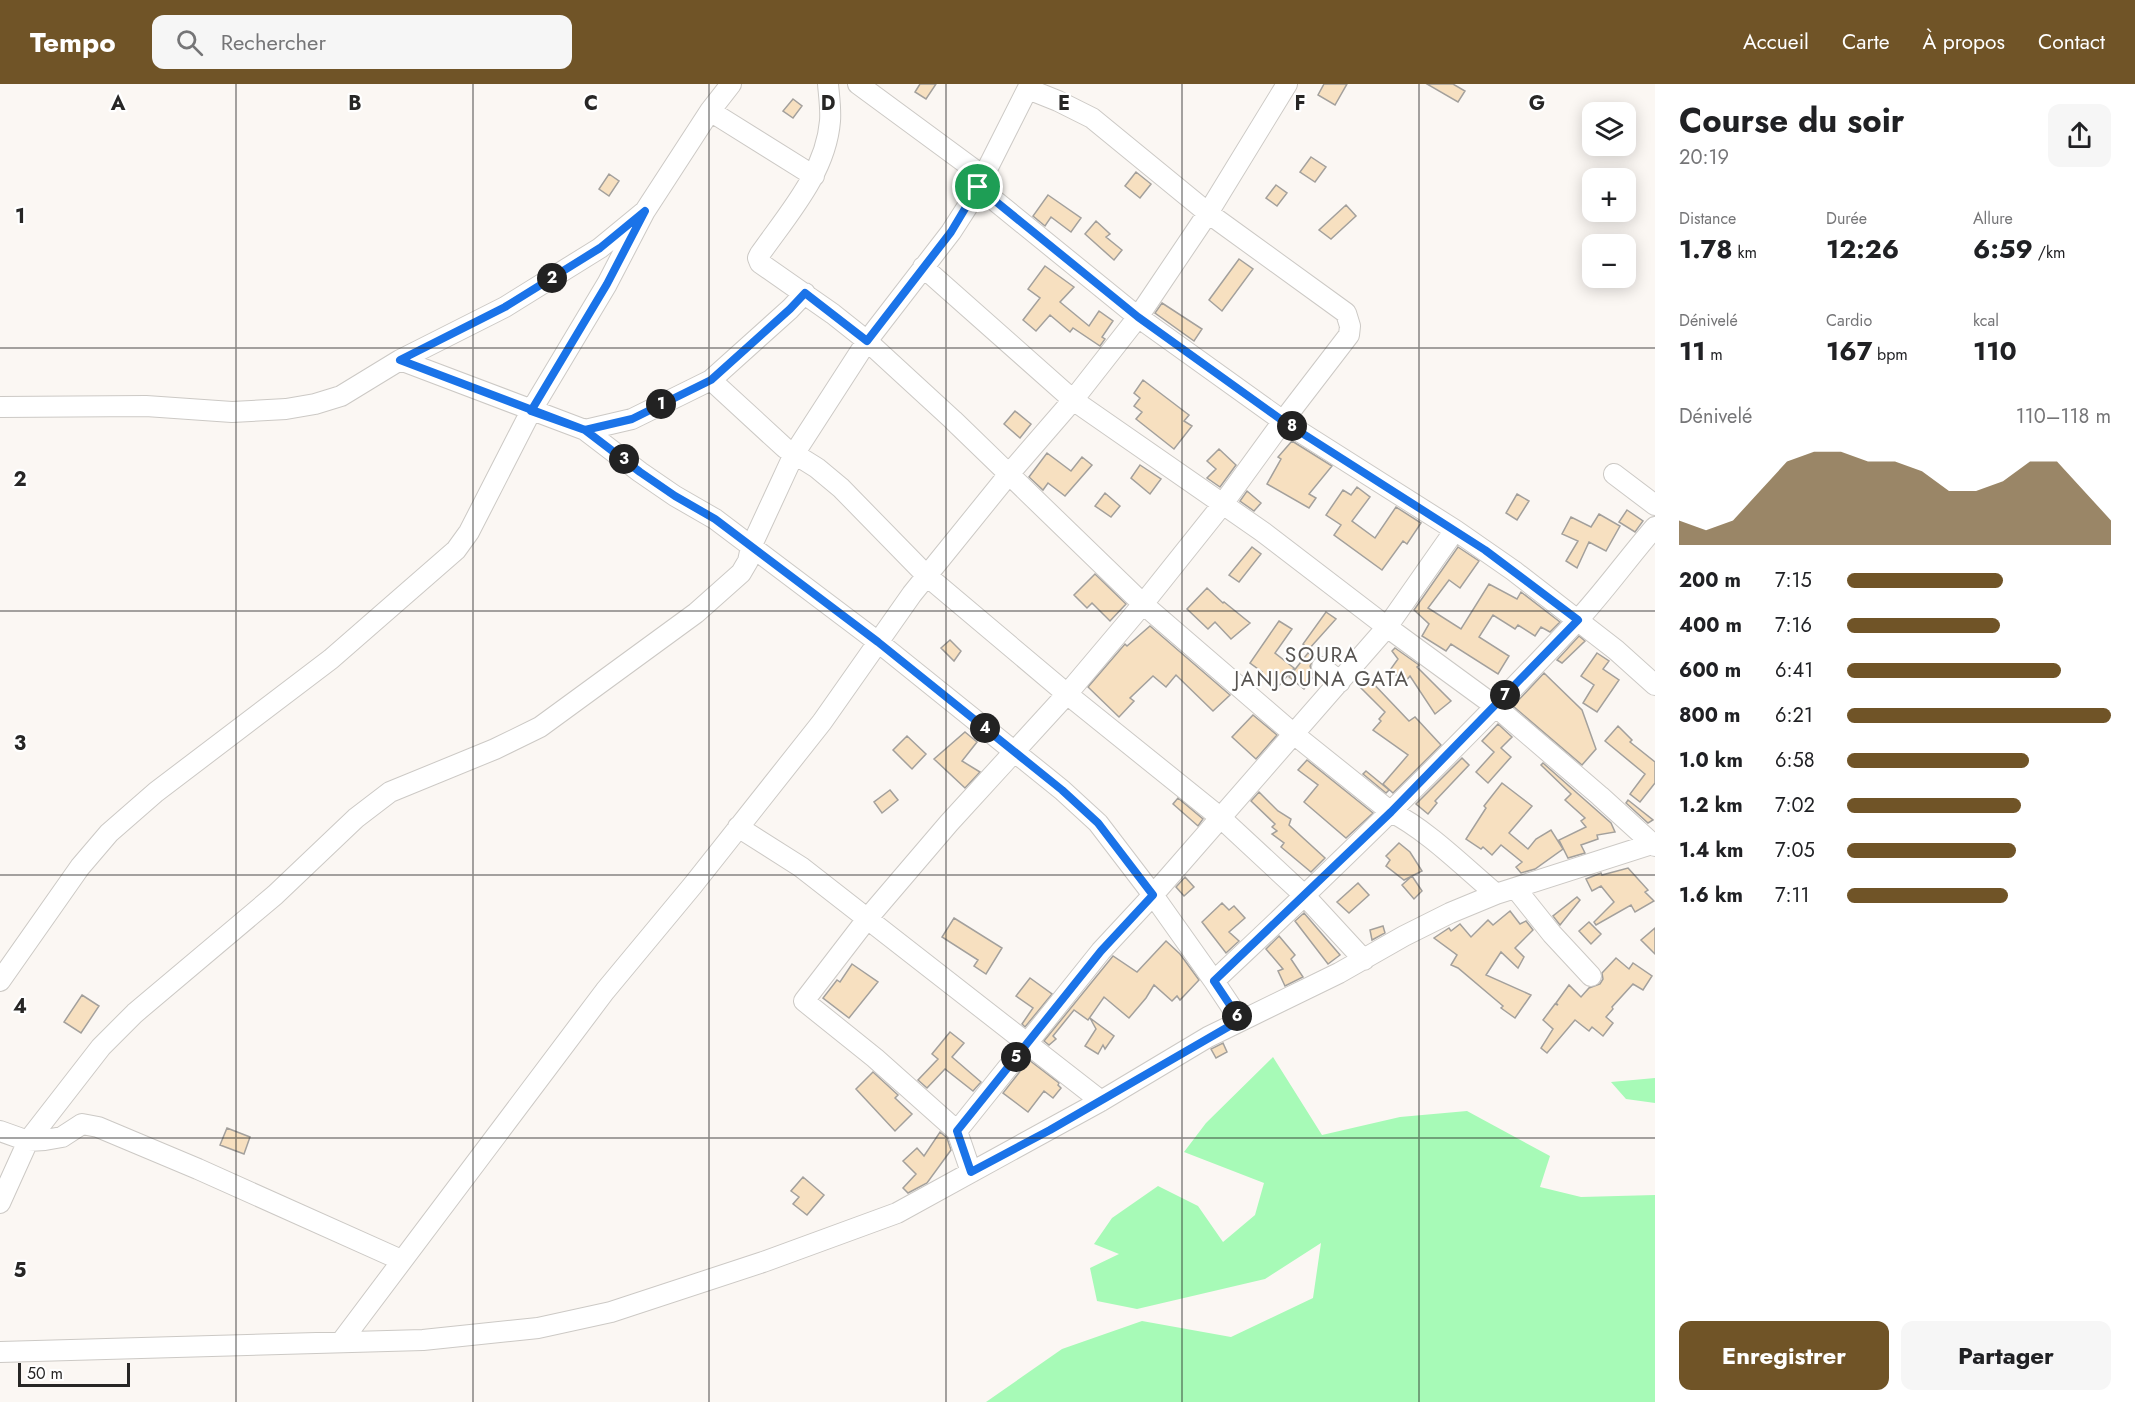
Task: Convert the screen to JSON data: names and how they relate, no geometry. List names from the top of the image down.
{
  "districts": ["SOURA JANJOUNA GATA"],
  "scale_bar": "50 m",
  "page": {
    "header": "Tempo",
    "search": "Rechercher",
    "nav": [
      "Accueil",
      "Carte",
      "À propos",
      "Contact"
    ],
    "heading": ["Course du soir", "20:19"],
    "map_buttons": ["+", "−"],
    "stats": [
      ["Distance", "1.78 km"],
      ["Durée", "12:26"],
      ["Allure", "6:59 /km"],
      ["Dénivelé", "11 m"],
      ["Cardio", "167 bpm"],
      ["kcal", "110"]
    ],
    "pins": [
      "2",
      "1",
      "8",
      "3",
      "7",
      "4",
      "6",
      "5"
    ],
    "chart": ["Dénivelé", "110–118 m"],
    "list": [
      {
        "name": "200 m",
        "note": "7:15"
      },
      {
        "name": "400 m",
        "note": "7:16"
      },
      {
        "name": "600 m",
        "note": "6:41"
      },
      {
        "name": "800 m",
        "note": "6:21"
      },
      {
        "name": "1.0 km",
        "note": "6:58"
      },
      {
        "name": "1.2 km",
        "note": "7:02"
      },
      {
        "name": "1.4 km",
        "note": "7:05"
      },
      {
        "name": "1.6 km",
        "note": "7:11"
      }
    ],
    "buttons": ["Enregistrer", "Partager"],
    "scale": "50 m"
  },
  "grid": {
    "columns": [
      "A",
      "B",
      "C",
      "D",
      "E",
      "F",
      "G"
    ],
    "rows": [
      "1",
      "2",
      "3",
      "4",
      "5"
    ]
  }
}
